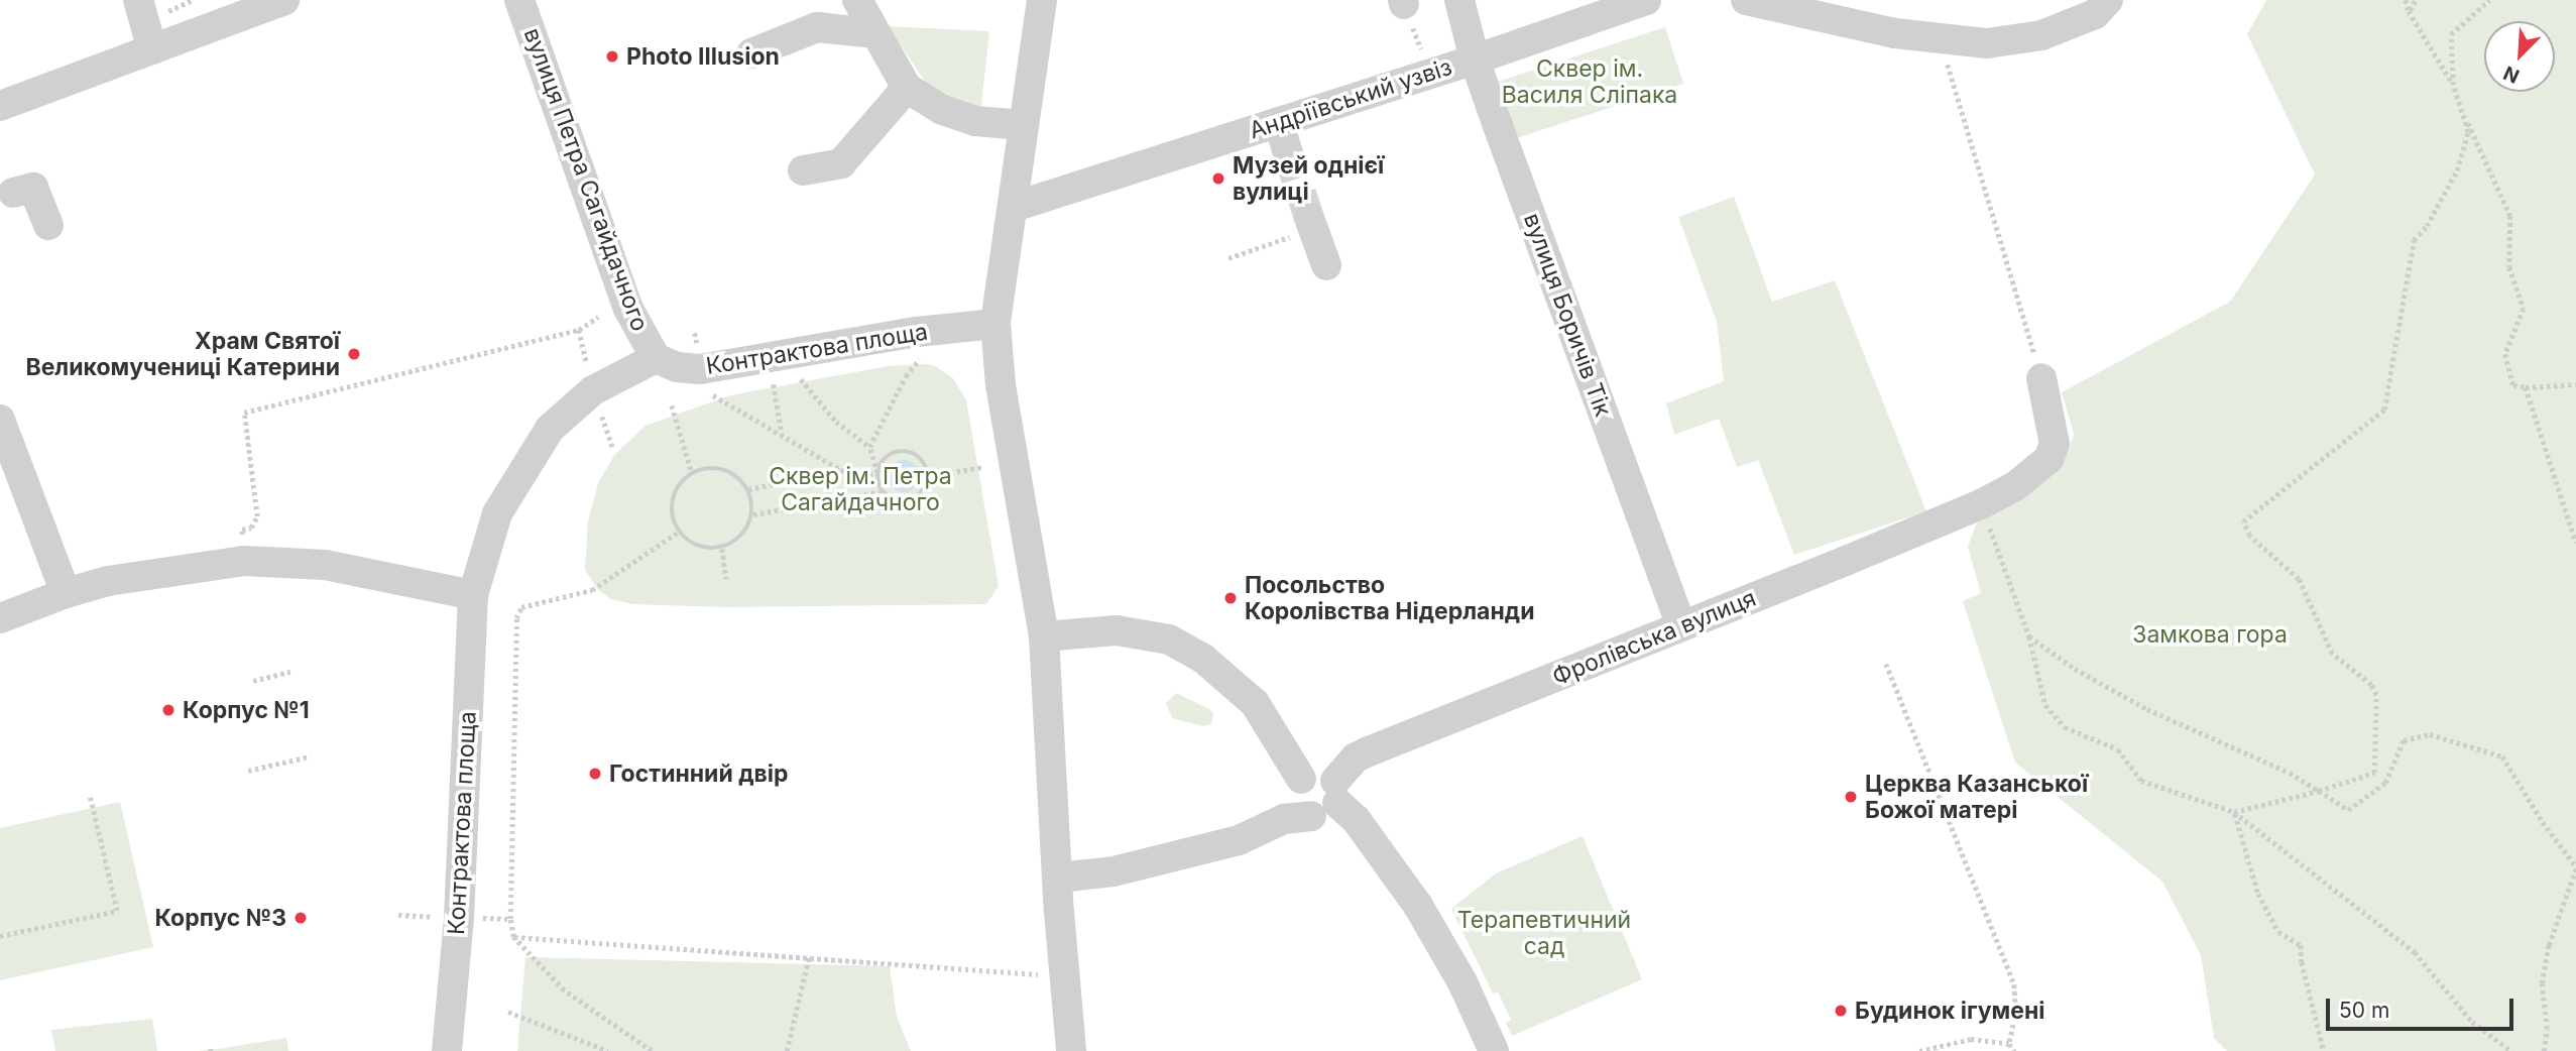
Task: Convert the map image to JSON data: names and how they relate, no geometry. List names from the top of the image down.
{
  "streets": {
    "street": [
      "Андріївський узвіз",
      "вулиця Петра Сагайдачного",
      "вулиця Боричів Тік",
      "Контрактова площа",
      "Фролівська вулиця"
    ]
  },
  "crossings": [
    ["Андріївський узвіз", "вулиця Боричів Тік"],
    ["вулиця Петра Сагайдачного", "Контрактова площа"],
    ["вулиця Боричів Тік", "Фролівська вулиця"]
  ],
  "parks": [
    "Сквер ім. Василя Сліпака",
    "Сквер ім. Петра Сагайдачного",
    "Замкова гора",
    "Терапевтичний сад"
  ],
  "places": [
    "Photo Illusion",
    "Музей однієї вулиці",
    "Храм Святої Великомучениці Катерини",
    "Посольство Королівства Нідерланди",
    "Корпус №1",
    "Гостинний двір",
    "Церква Казанської Божої матері",
    "Корпус №3",
    "Будинок ігумені"
  ],
  "scale_bar": "50 m",
  "north": "bottom left"
}
